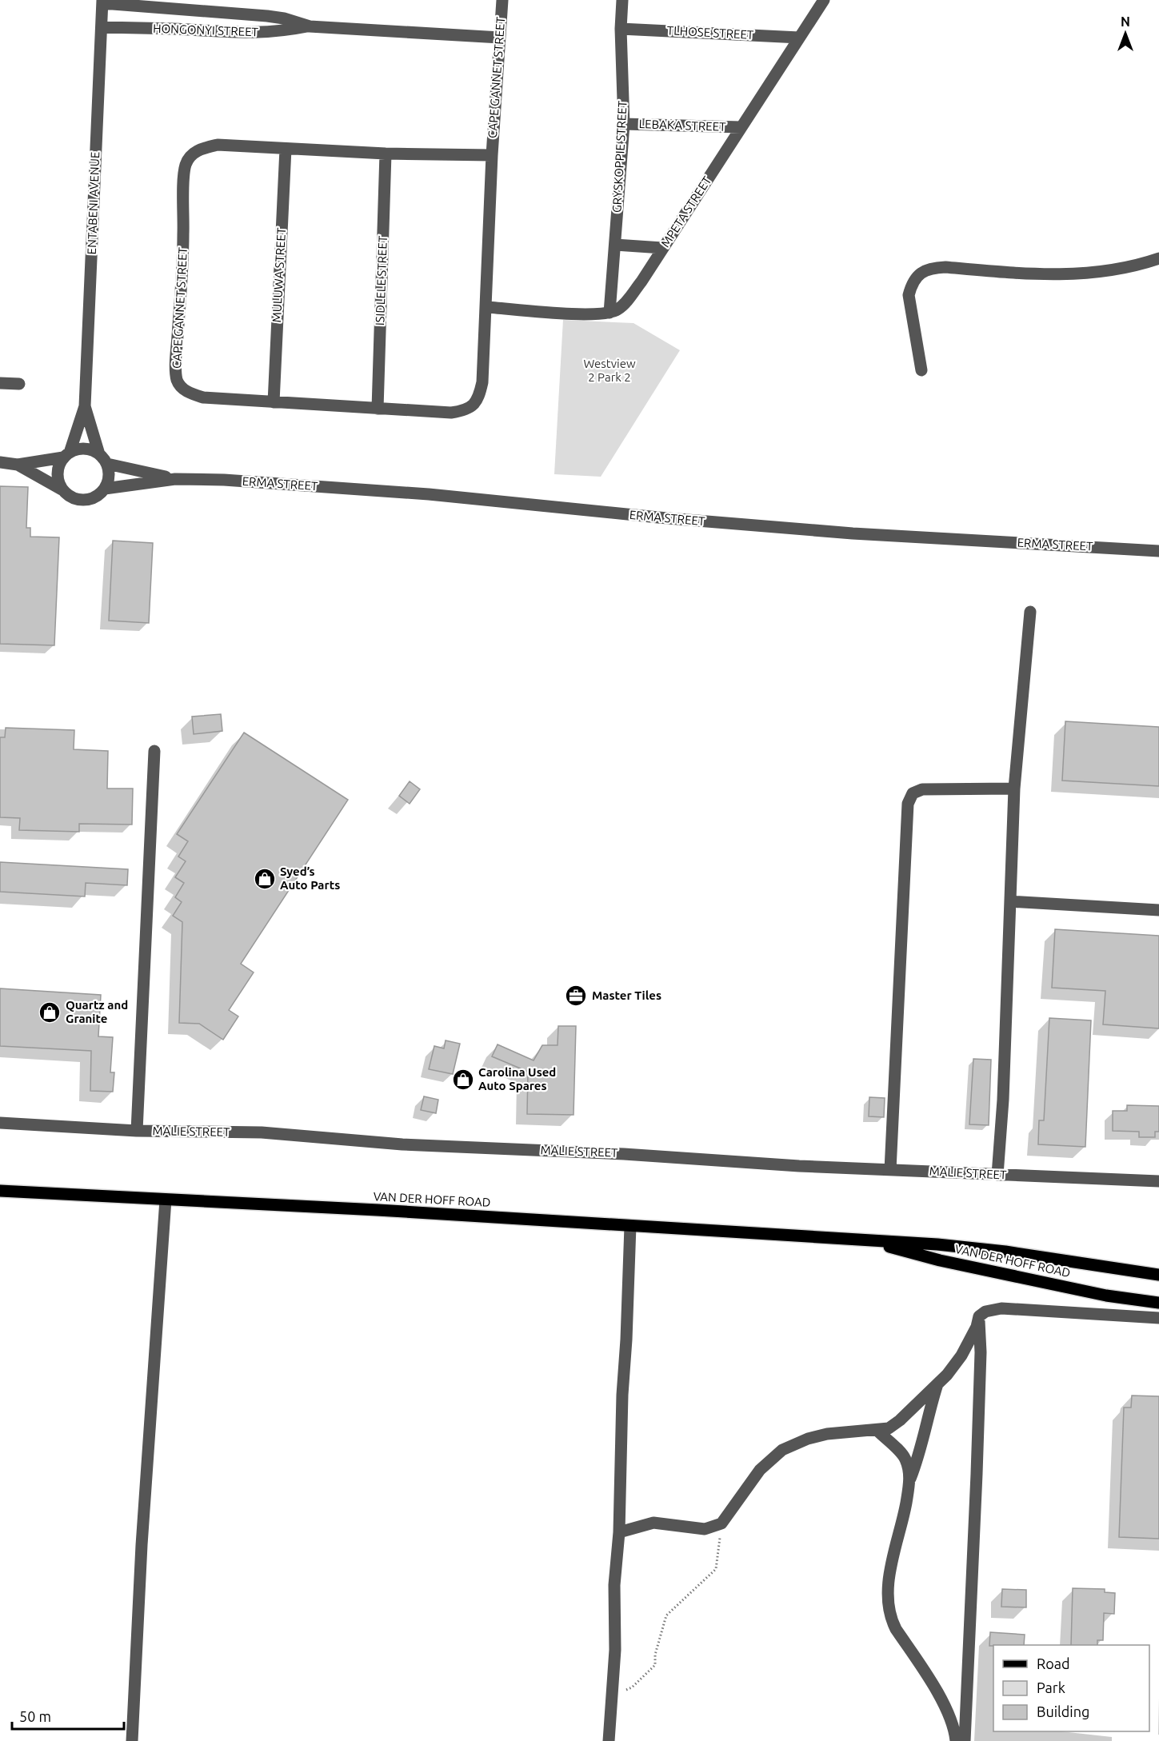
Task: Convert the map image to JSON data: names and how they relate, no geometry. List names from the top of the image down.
{
  "streets": {
    "main road": ["VAN DER HOFF ROAD"],
    "street": [
      "HONGONYI STREET",
      "TLHOSE STREET",
      "CAPE GANNET STREET",
      "LEBAKA STREET",
      "GRYSKOPPIE STREET",
      "ENTABENI AVENUE",
      "MPETA STREET",
      "MULUWA STREET",
      "ISIDLELE STREET",
      "ERMA STREET",
      "MALIE STREET"
    ]
  },
  "crossings": [
    ["HONGONYI STREET", "CAPE GANNET STREET"],
    ["HONGONYI STREET", "ENTABENI AVENUE"],
    ["TLHOSE STREET", "GRYSKOPPIE STREET"],
    ["TLHOSE STREET", "MPETA STREET"],
    ["CAPE GANNET STREET", "MULUWA STREET"],
    ["CAPE GANNET STREET", "ISIDLELE STREET"],
    ["LEBAKA STREET", "GRYSKOPPIE STREET"],
    ["LEBAKA STREET", "MPETA STREET"],
    ["GRYSKOPPIE STREET", "MPETA STREET"],
    ["ENTABENI AVENUE", "ERMA STREET"]
  ],
  "parks": ["Westview 2 Park 2"],
  "places": {
    "shop": ["Syed’s Auto Parts", "Quartz and Granite", "Carolina Used Auto Spares"],
    "office": ["Master Tiles"]
  },
  "legend": ["Road", "Park", "Building"],
  "scale_bar": "50 m",
  "north": "top"
}
